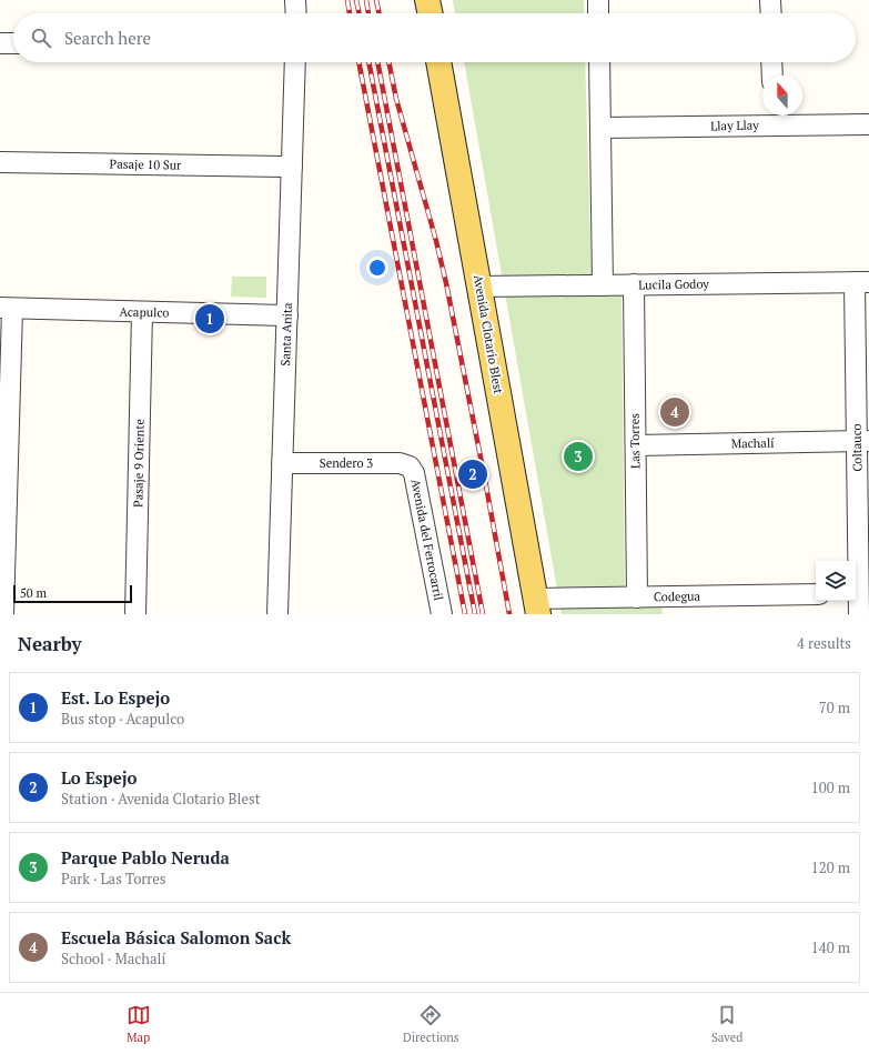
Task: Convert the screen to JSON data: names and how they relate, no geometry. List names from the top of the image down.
{
  "streets": {
    "main road": ["Avenida Clotario Blest"],
    "street": [
      "Llay Llay",
      "Pasaje 10 Sur",
      "Lucila Godoy",
      "Acapulco",
      "Santa Anita",
      "Las Torres",
      "Machalí",
      "Coltauco",
      "Pasaje 9 Oriente",
      "Sendero 3",
      "Avenida del Ferrocarril",
      "Codegua"
    ]
  },
  "crossings": [
    ["Pasaje 10 Sur", "Santa Anita"],
    ["Lucila Godoy", "Avenida Clotario Blest"],
    ["Lucila Godoy", "Las Torres"],
    ["Lucila Godoy", "Coltauco"],
    ["Acapulco", "Santa Anita"],
    ["Acapulco", "Pasaje 9 Oriente"],
    ["Santa Anita", "Sendero 3"],
    ["Avenida Clotario Blest", "Codegua"],
    ["Las Torres", "Machalí"],
    ["Las Torres", "Codegua"],
    ["Machalí", "Coltauco"],
    ["Sendero 3", "Avenida del Ferrocarril"]
  ],
  "scale_bar": "50 m",
  "north": "top",
  "page": {
    "search": "Search here",
    "pins": [
      "1",
      "4",
      "3",
      "2"
    ],
    "scale": "50 m",
    "heading": ["Nearby", "4 results"],
    "list": [
      {
        "mark": "1",
        "name": "Est. Lo Espejo",
        "note": "Bus stop · Acapulco",
        "value": "70 m"
      },
      {
        "mark": "2",
        "name": "Lo Espejo",
        "note": "Station · Avenida Clotario Blest",
        "value": "100 m"
      },
      {
        "mark": "3",
        "name": "Parque Pablo Neruda",
        "note": "Park · Las Torres",
        "value": "120 m"
      },
      {
        "mark": "4",
        "name": "Escuela Básica Salomon Sack",
        "note": "School · Machalí",
        "value": "140 m"
      }
    ],
    "nav": ["Map", "Directions", "Saved"]
  }
}
